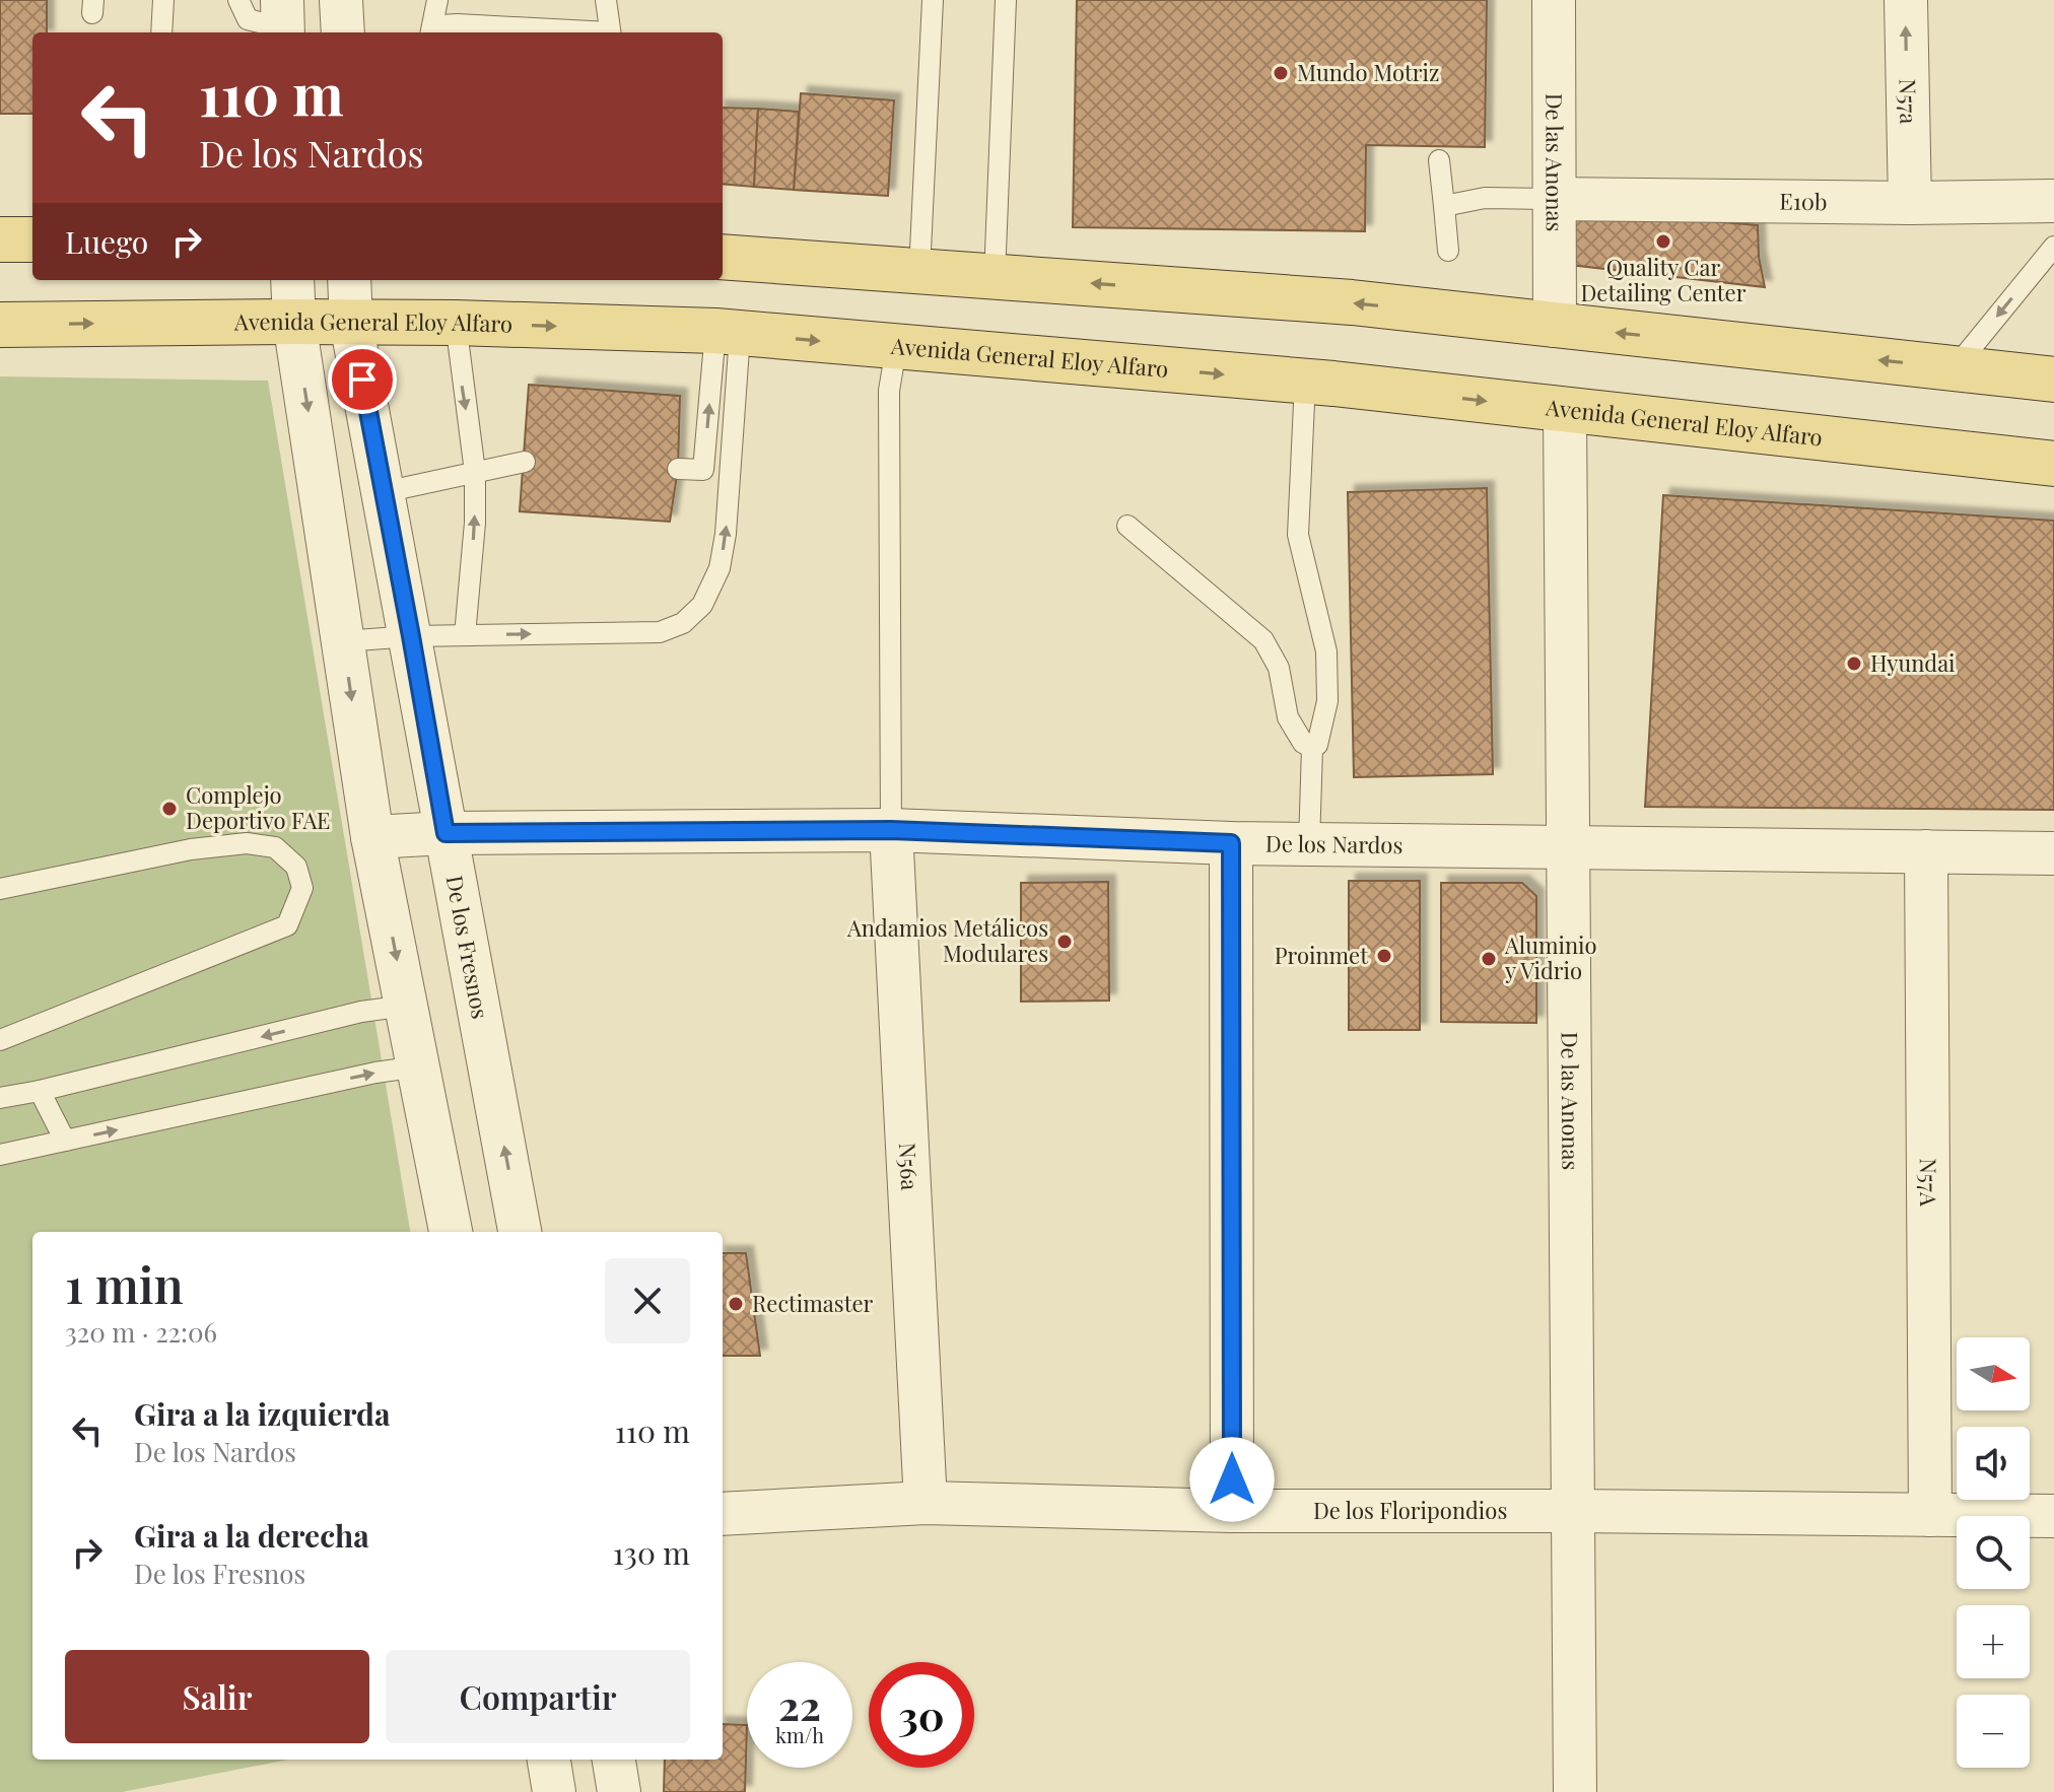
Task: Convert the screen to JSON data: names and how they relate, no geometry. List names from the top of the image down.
{
  "streets": {
    "main road": ["Avenida General Eloy Alfaro"],
    "street": [
      "N57a",
      "De las Anonas",
      "E10b",
      "De los Nardos",
      "De los Fresnos",
      "N56a",
      "N57A",
      "De los Floripondios"
    ]
  },
  "crossings": [
    ["N57a", "E10b"],
    ["De las Anonas", "E10b"],
    ["De las Anonas", "Avenida General Eloy Alfaro"],
    ["De las Anonas", "De los Nardos"],
    ["De las Anonas", "De los Floripondios"],
    ["Avenida General Eloy Alfaro", "De los Fresnos"],
    ["De los Nardos", "De los Fresnos"],
    ["De los Nardos", "N56a"],
    ["De los Nardos", "N57A"],
    ["N56a", "De los Floripondios"],
    ["N57A", "De los Floripondios"]
  ],
  "one_way": ["N57a"],
  "places": [
    "Mundo Motriz",
    "Quality Car Detailing Center",
    "Hyundai",
    "Complejo Deportivo FAE",
    "Andamios Metálicos Modulares",
    "Proinmet",
    "Aluminio y Vidrio",
    "Rectimaster"
  ],
  "north": "right",
  "page": {
    "turn": ["110 m", "De los Nardos"],
    "then": "Luego",
    "heading": ["1 min", "320 m · 22:06"],
    "map_buttons": ["+", "−"],
    "list": [
      {
        "name": "Gira a la izquierda",
        "note": "De los Nardos",
        "value": "110 m"
      },
      {
        "name": "Gira a la derecha",
        "note": "De los Fresnos",
        "value": "130 m"
      }
    ],
    "buttons": ["Salir", "Compartir"],
    "speed": "22 km/h",
    "limit": "30"
  }
}
